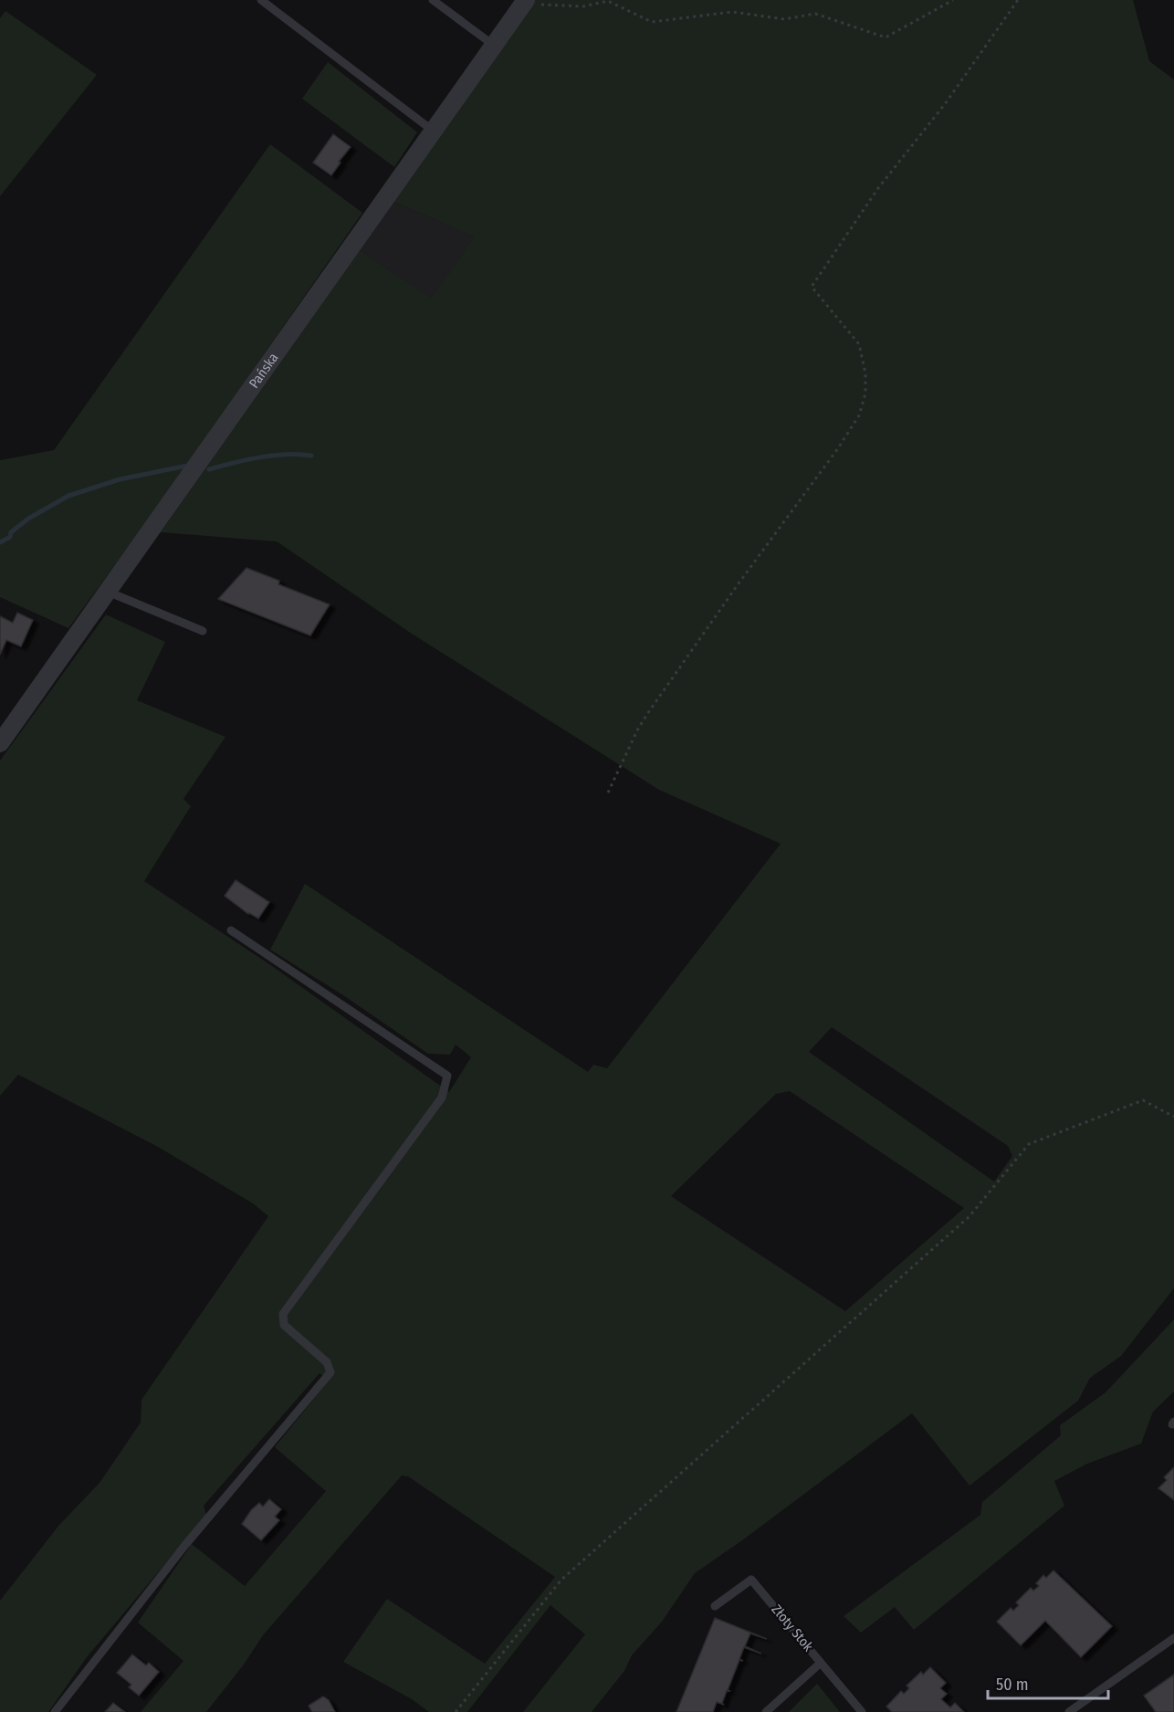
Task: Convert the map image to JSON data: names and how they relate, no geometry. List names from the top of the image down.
{
  "streets": {
    "street": ["Pańska"],
    "lane": ["Złoty Stok"]
  },
  "scale_bar": "50 m"
}
